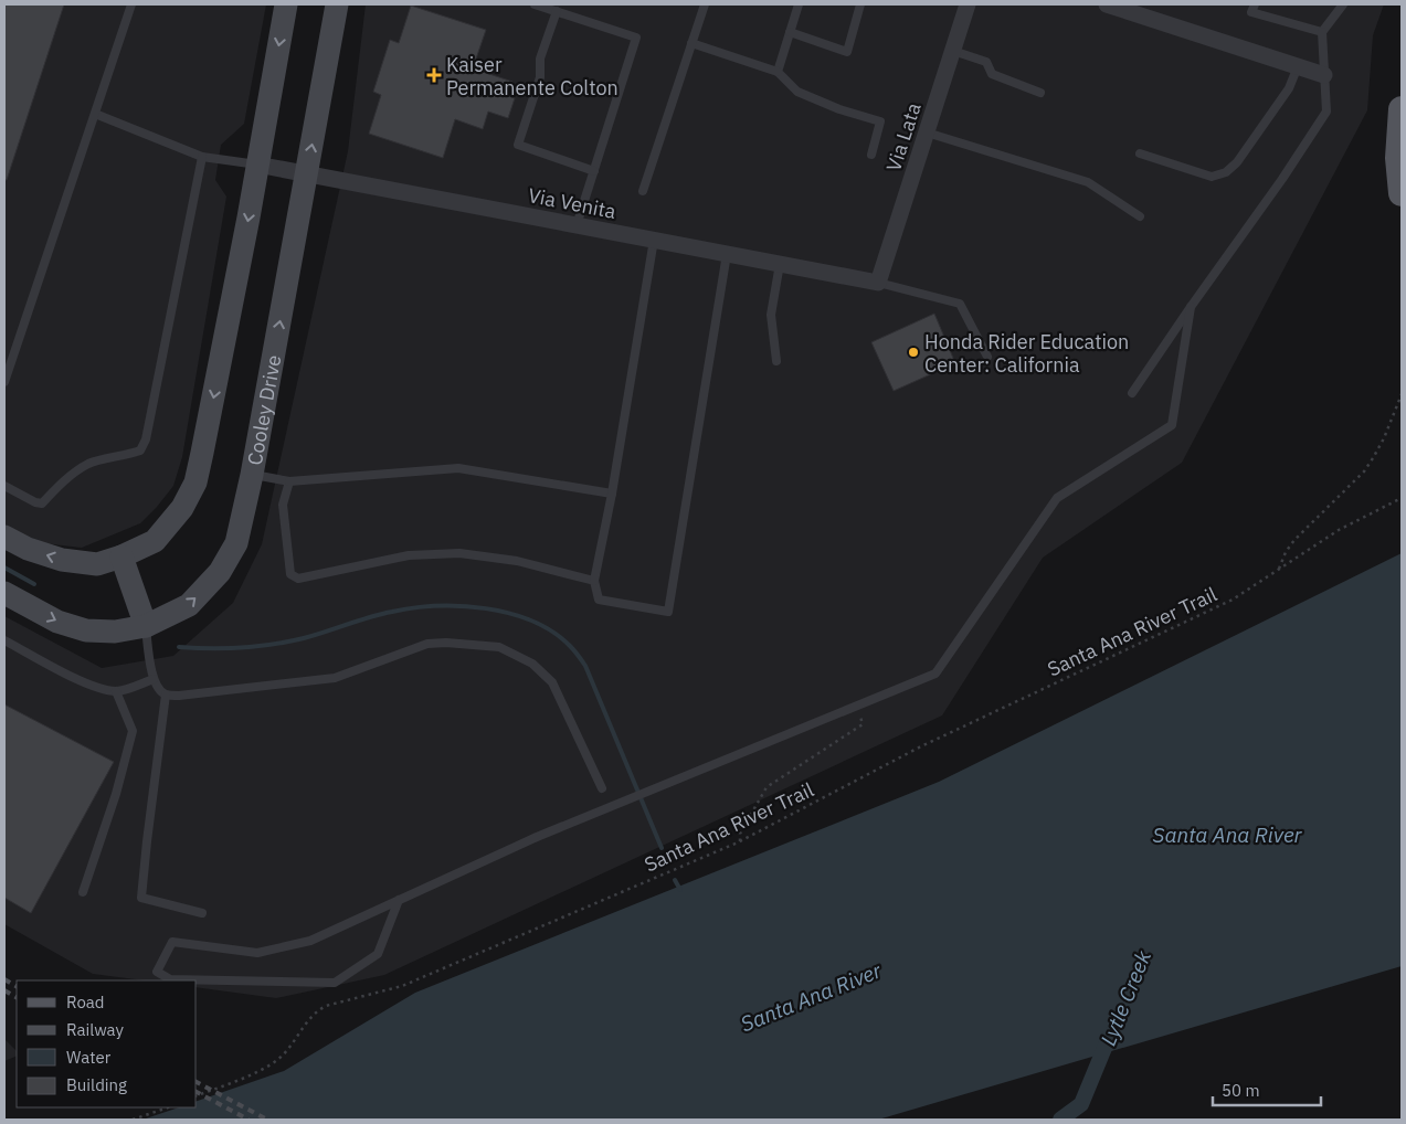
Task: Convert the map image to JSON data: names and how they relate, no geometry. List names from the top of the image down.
{
  "streets": {
    "street": ["Via Lata", "Via Venita", "Cooley Drive"],
    "path": ["Santa Ana River Trail"]
  },
  "crossings": [
    ["Via Lata", "Via Venita"],
    ["Via Venita", "Cooley Drive"]
  ],
  "water": ["Santa Ana River", "Lytle Creek"],
  "places": {
    "health": ["Kaiser Permanente Colton"],
    "other": ["Honda Rider Education Center: California"]
  },
  "legend": [
    "Road",
    "Railway",
    "Water",
    "Building"
  ],
  "scale_bar": "50 m"
}
